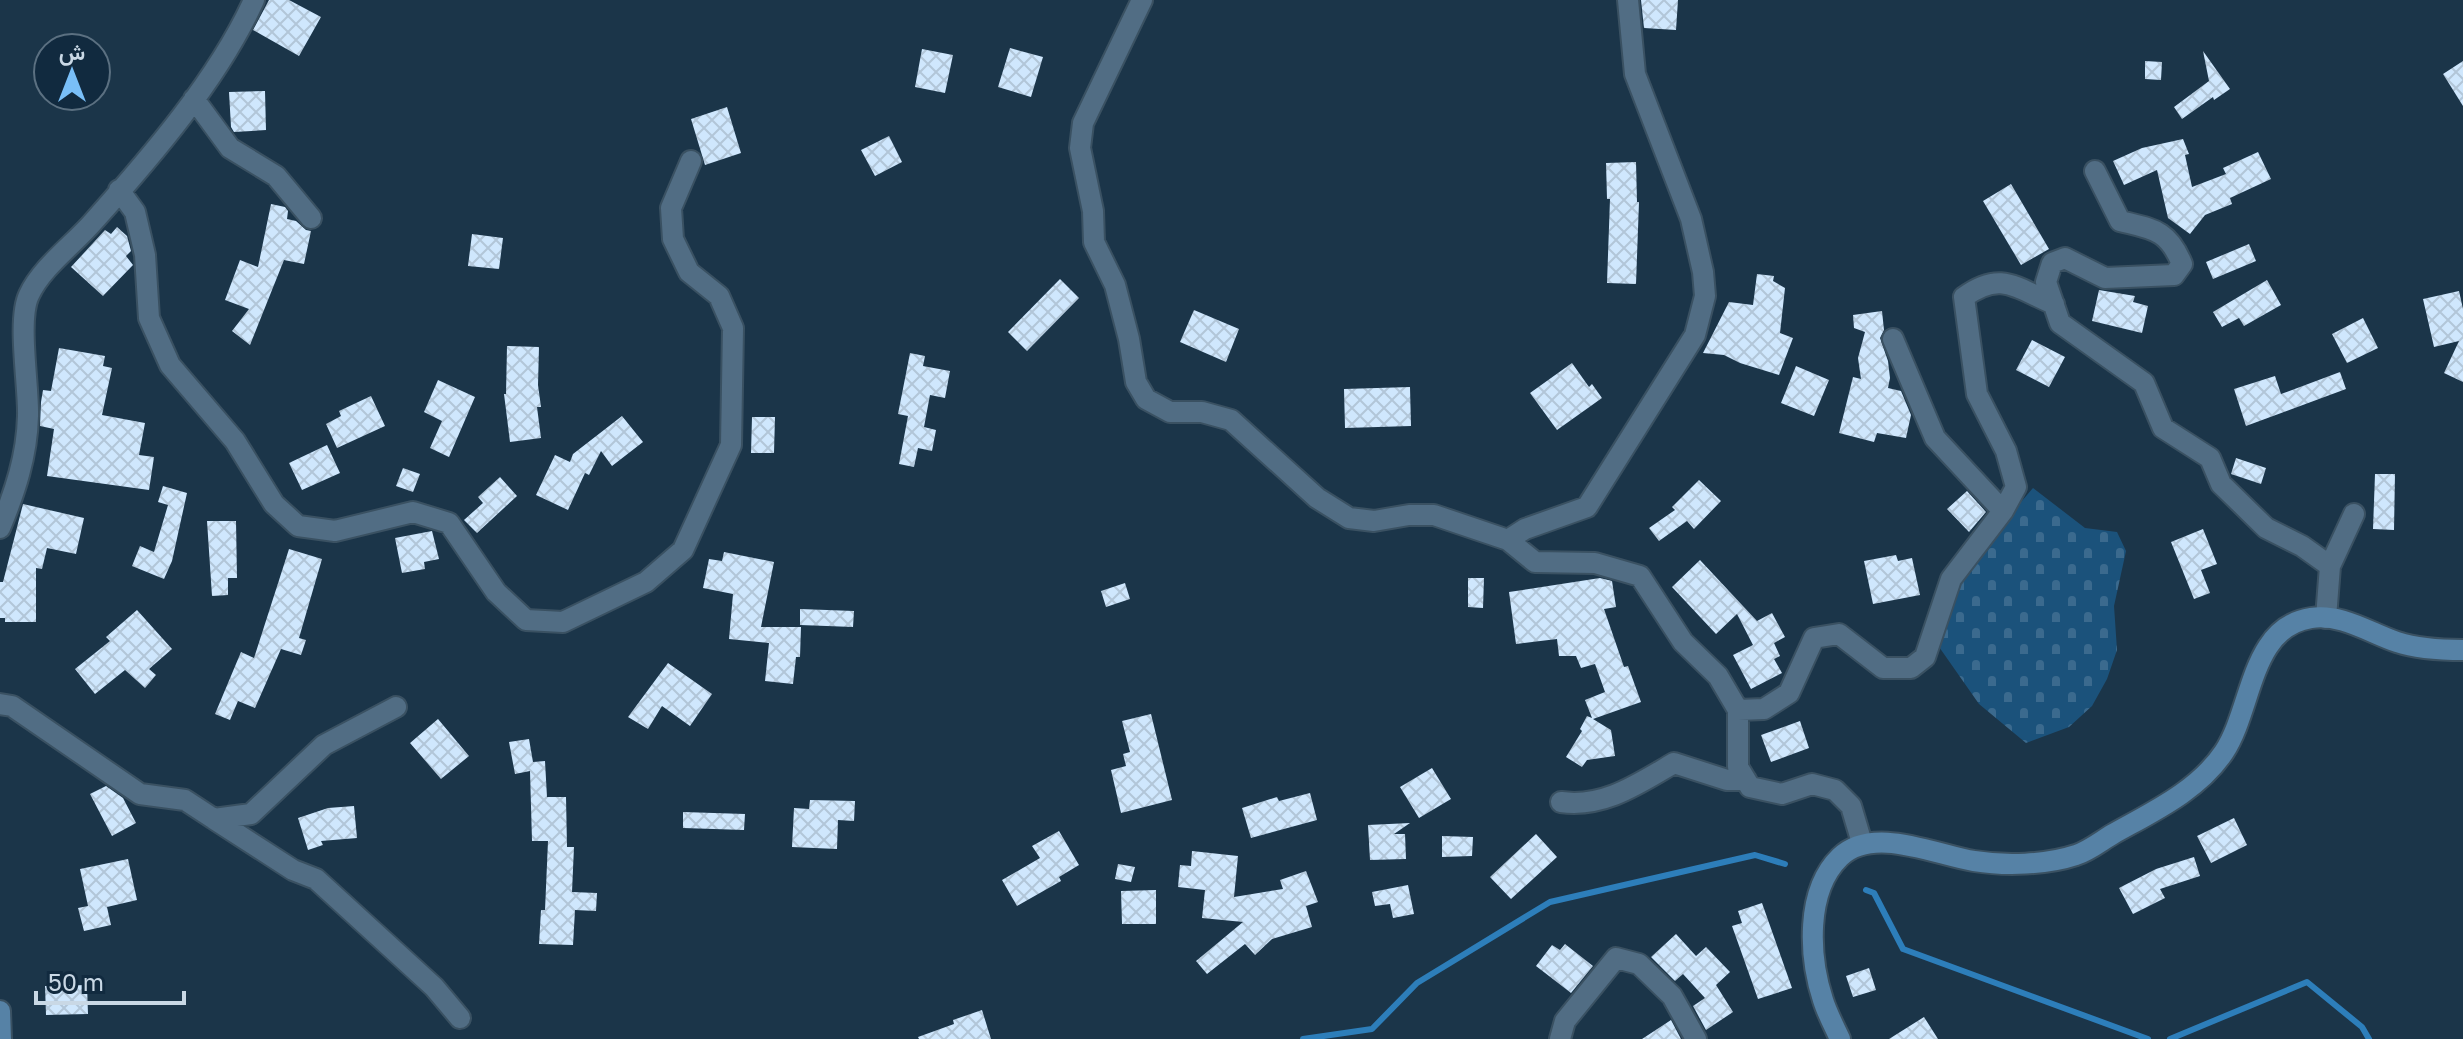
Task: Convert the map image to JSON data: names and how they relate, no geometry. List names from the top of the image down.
{
  "scale_bar": "50 m",
  "north": "top"
}
